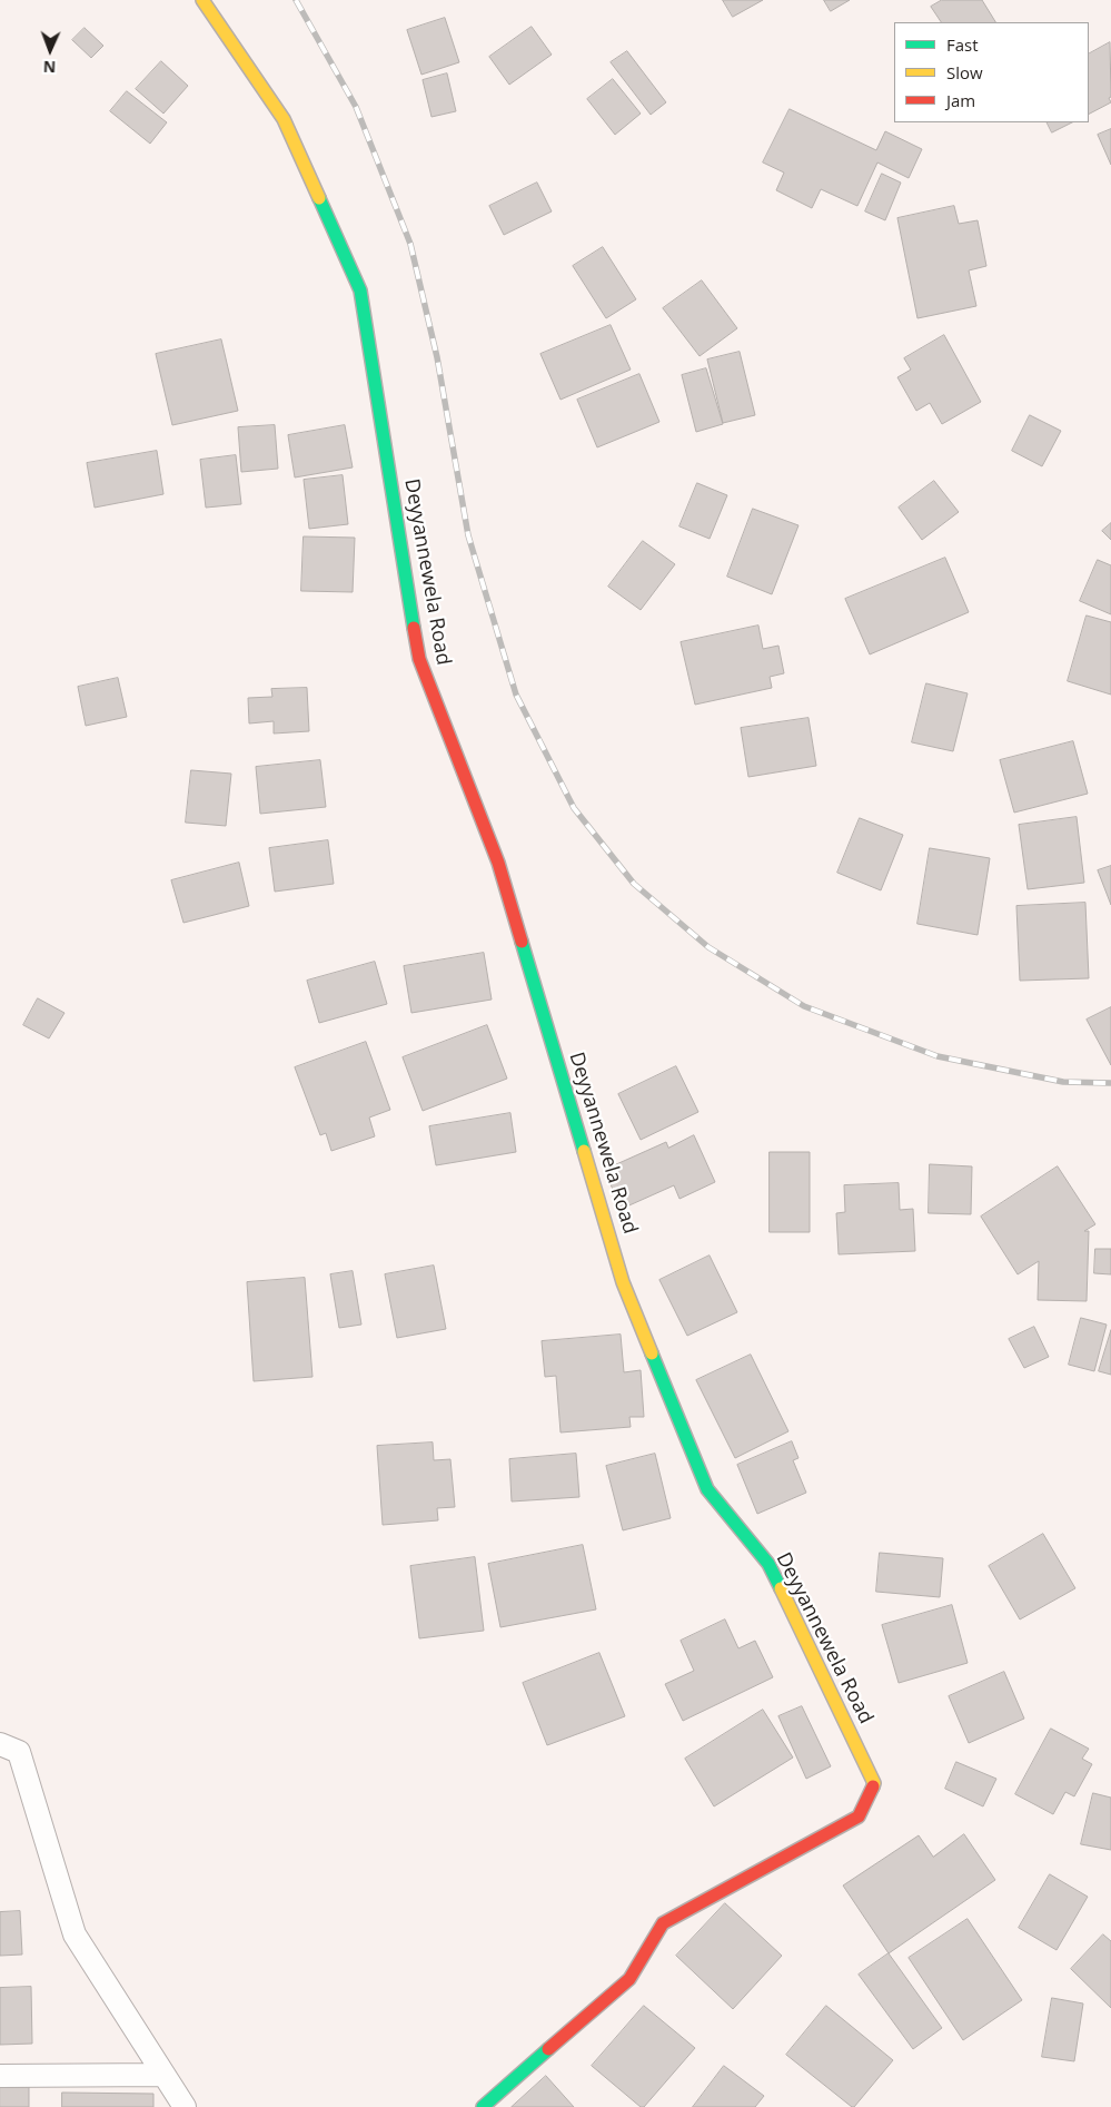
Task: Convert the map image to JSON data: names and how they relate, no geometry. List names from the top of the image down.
{
  "streets": {
    "street": ["Deyyannewela Road"]
  },
  "legend": ["Fast", "Slow", "Jam"],
  "north": "bottom"
}
